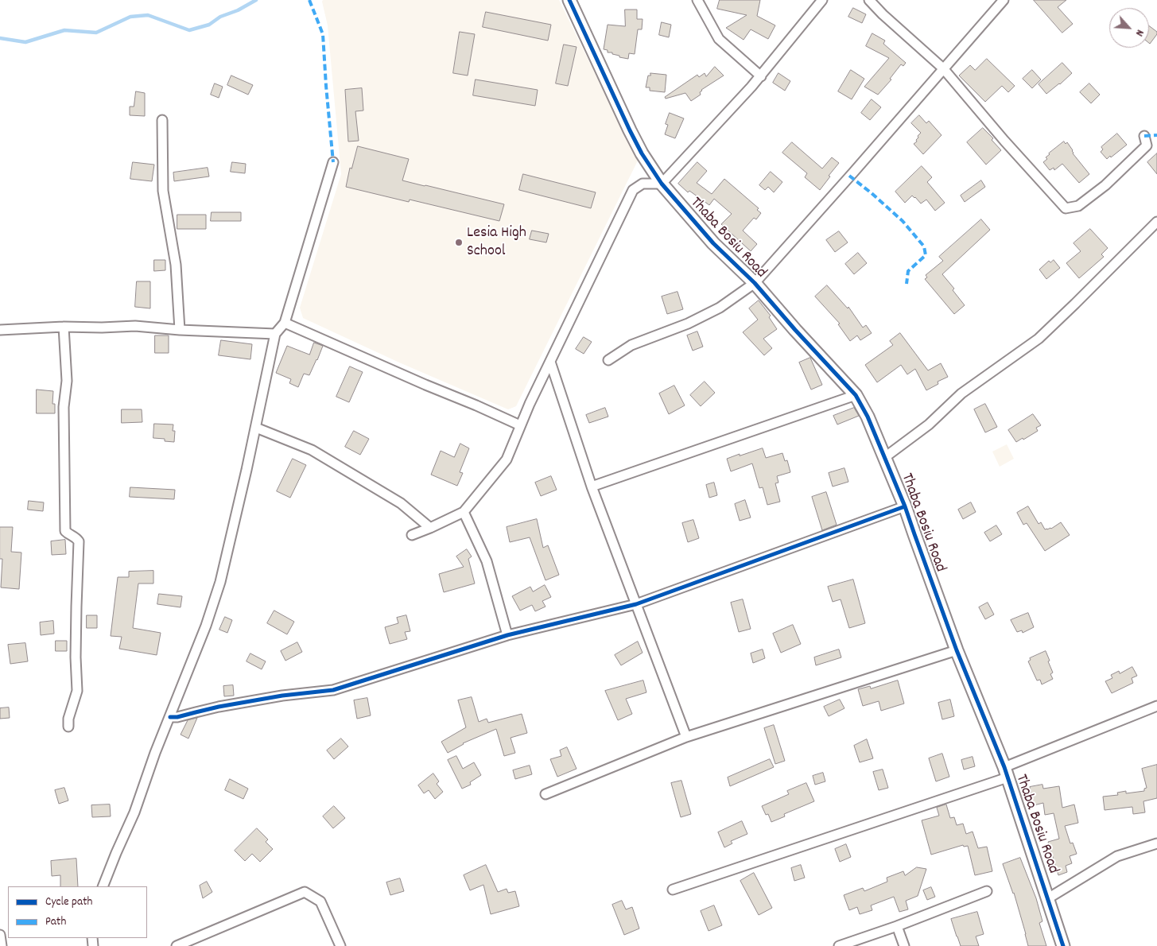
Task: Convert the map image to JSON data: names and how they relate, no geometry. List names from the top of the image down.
{
  "streets": {
    "street": ["Thaba Bosiu Road"]
  },
  "places": ["Lesia High School"],
  "legend": ["Cycle path", "Path"],
  "north": "bottom right"
}
